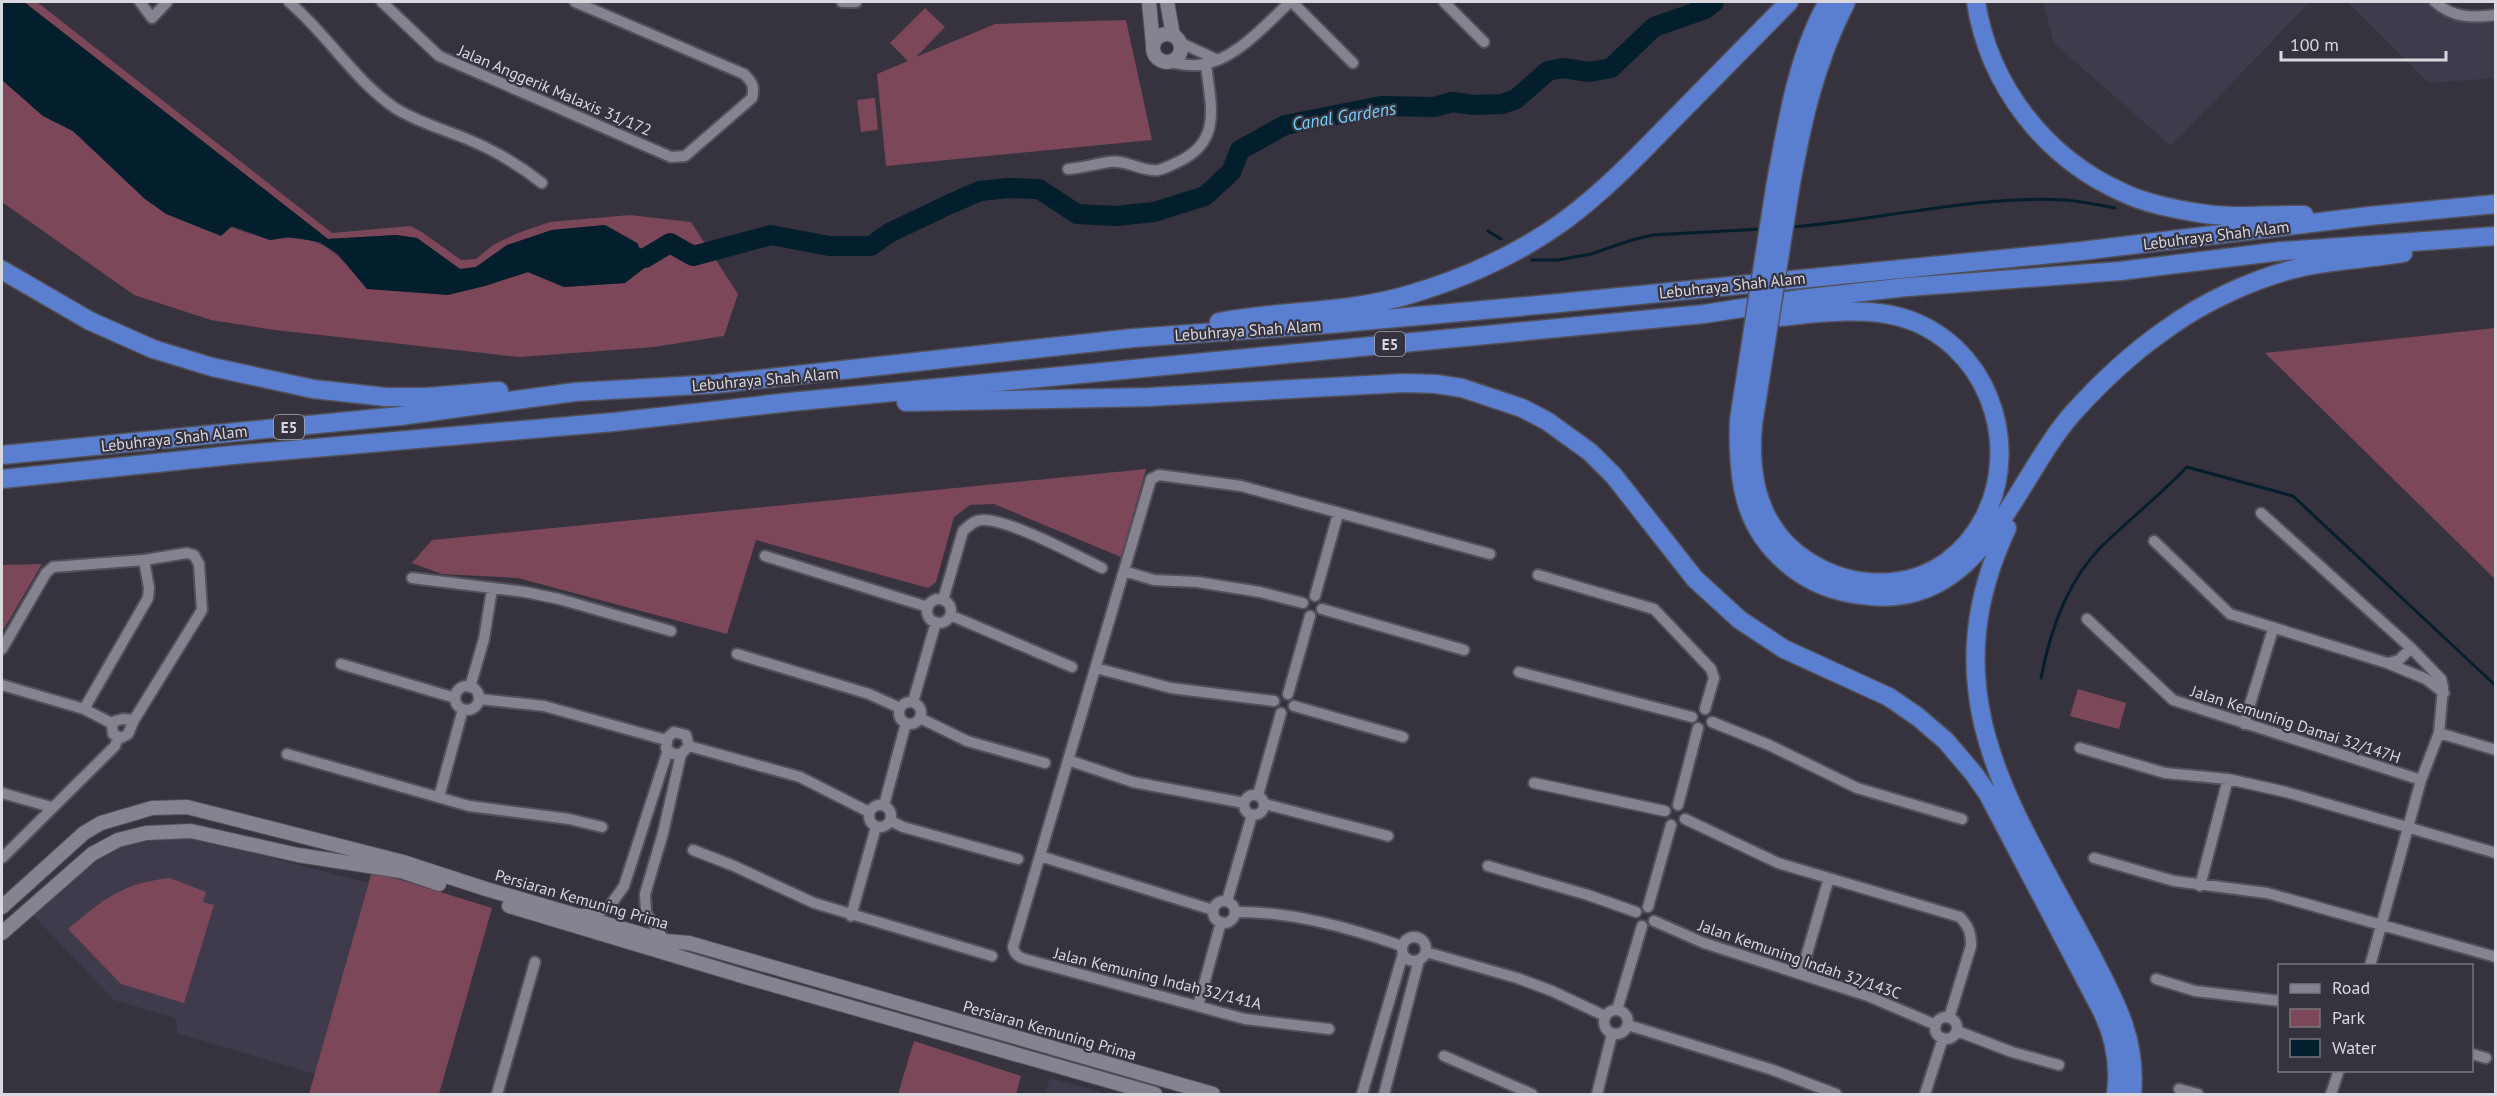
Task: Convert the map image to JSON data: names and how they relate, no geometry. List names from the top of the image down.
{
  "streets": {
    "highway": ["Lebuhraya Shah Alam", "E5"],
    "street": [
      "Jalan Anggerik Malaxis 31/172",
      "Jalan Kemuning Damai 32/147H",
      "Persiaran Kemuning Prima",
      "Jalan Kemuning Indah 32/143C",
      "Jalan Kemuning Indah 32/141A"
    ]
  },
  "water": ["Canal Gardens"],
  "legend": ["Road", "Park", "Water"],
  "scale_bar": "100 m"
}
